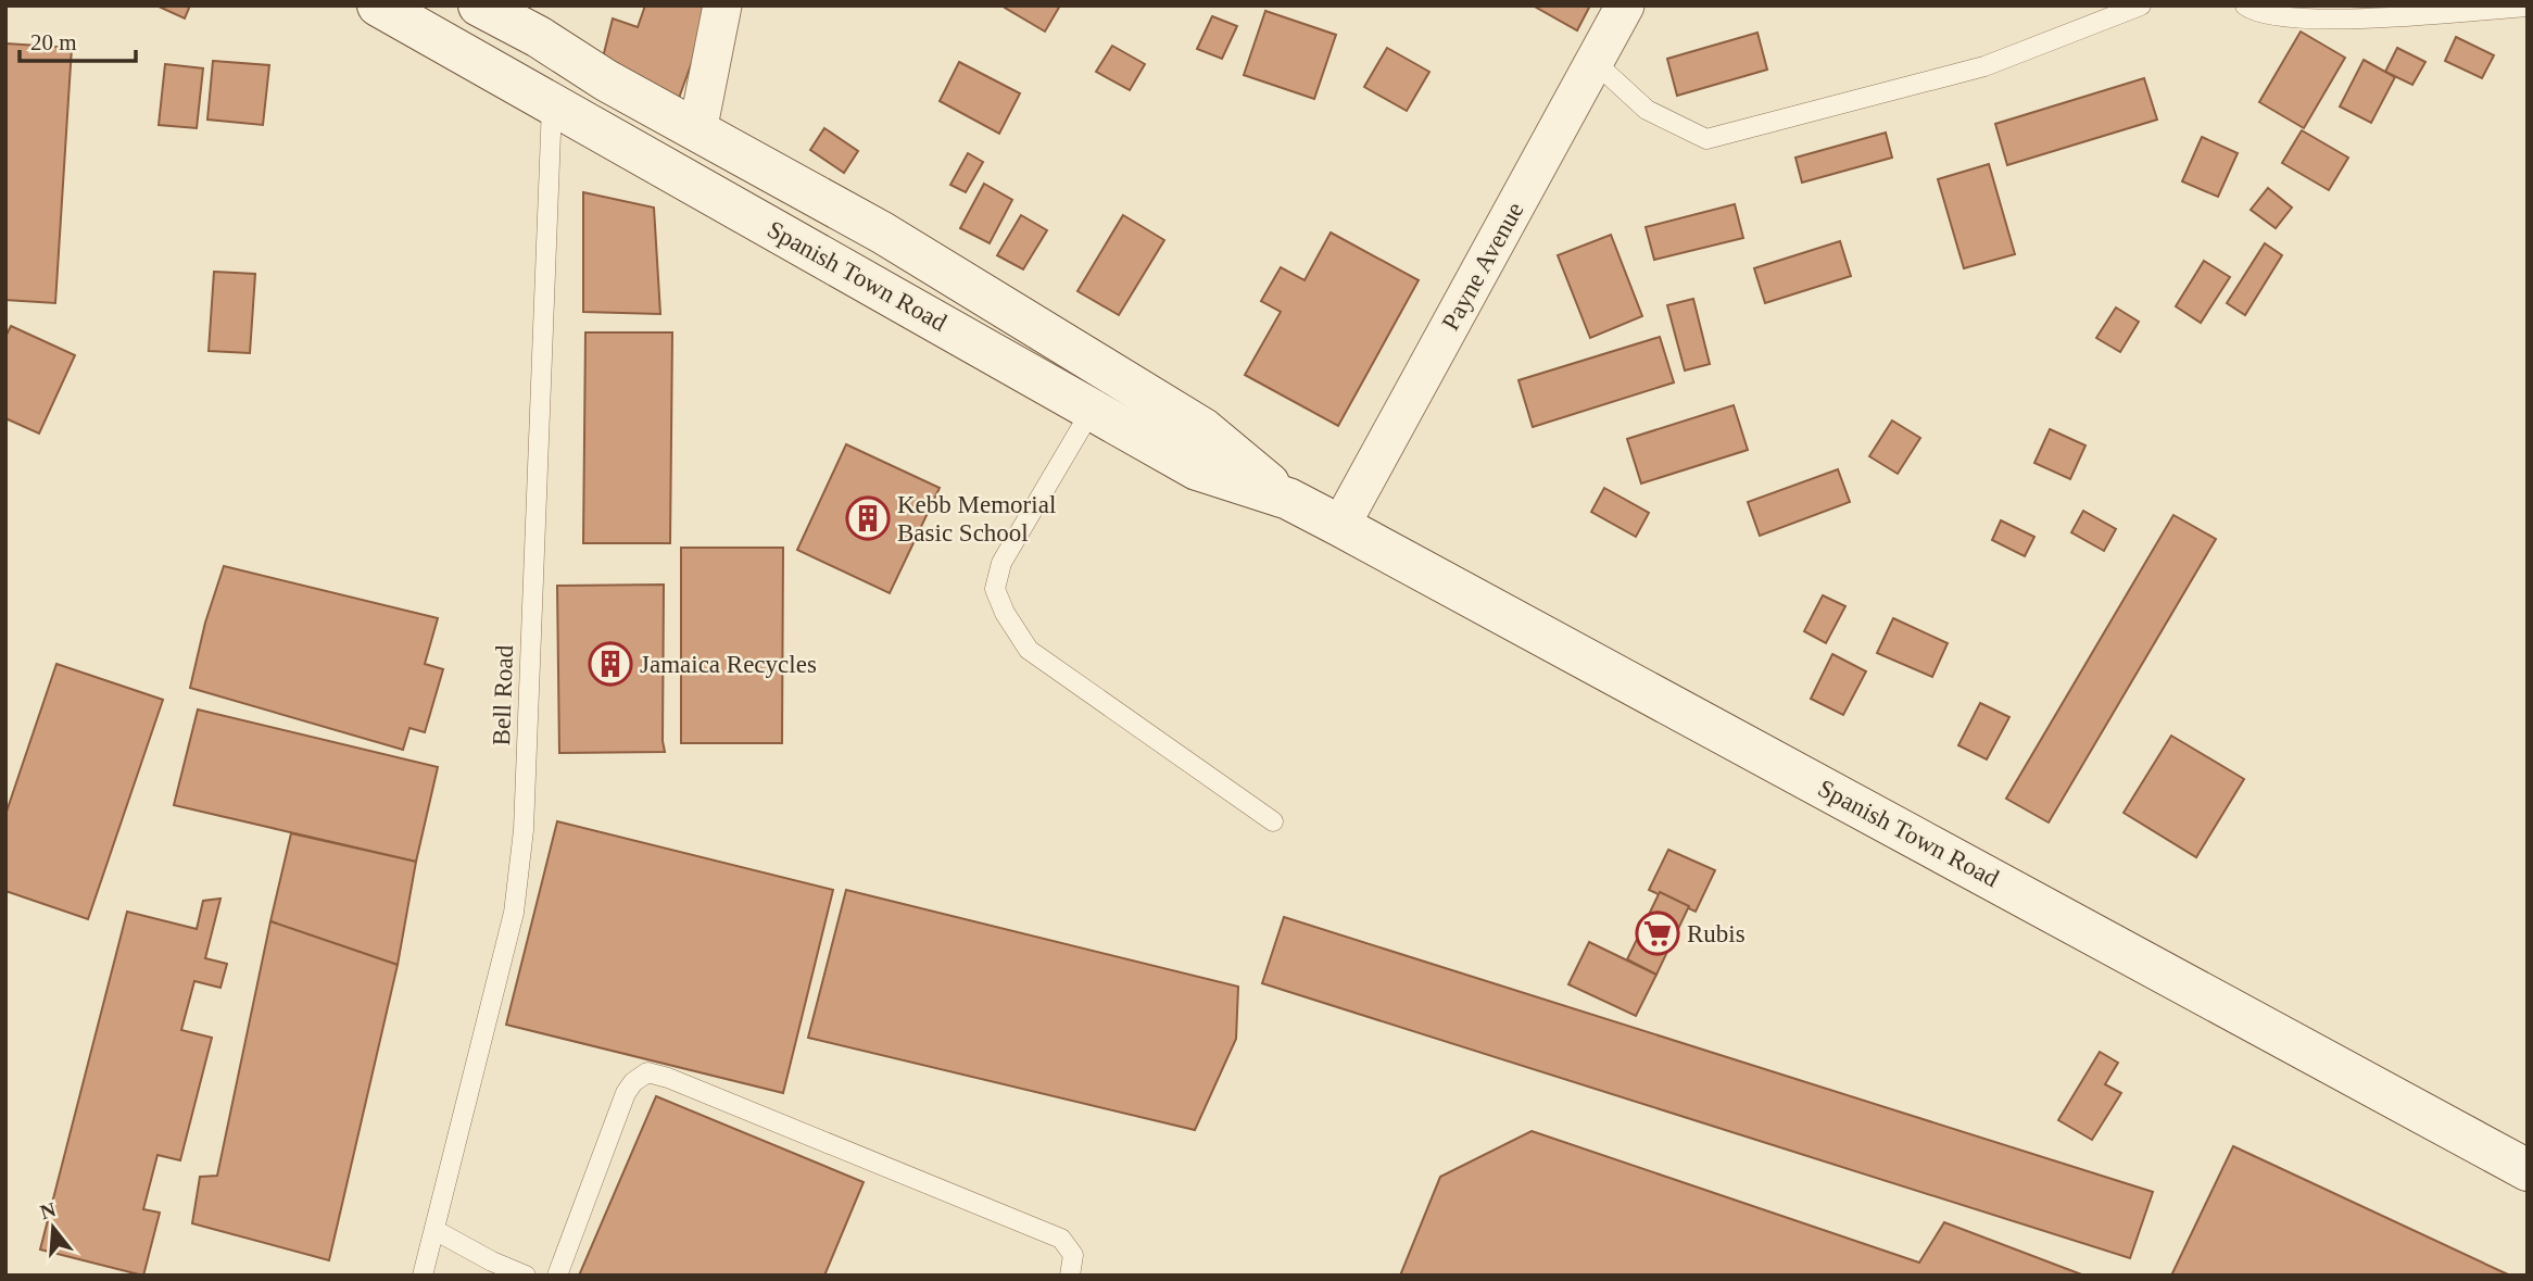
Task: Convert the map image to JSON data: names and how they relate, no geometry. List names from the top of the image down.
{
  "streets": {
    "main road": ["Spanish Town Road"],
    "street": ["Payne Avenue"],
    "lane": ["Bell Road"]
  },
  "crossings": [
    ["Payne Avenue", "Spanish Town Road"],
    ["Spanish Town Road", "Bell Road"]
  ],
  "places": {
    "building": ["Kebb Memorial Basic School", "Jamaica Recycles"],
    "supermarket": ["Rubis"]
  },
  "scale_bar": "20 m",
  "north": "top"
}
